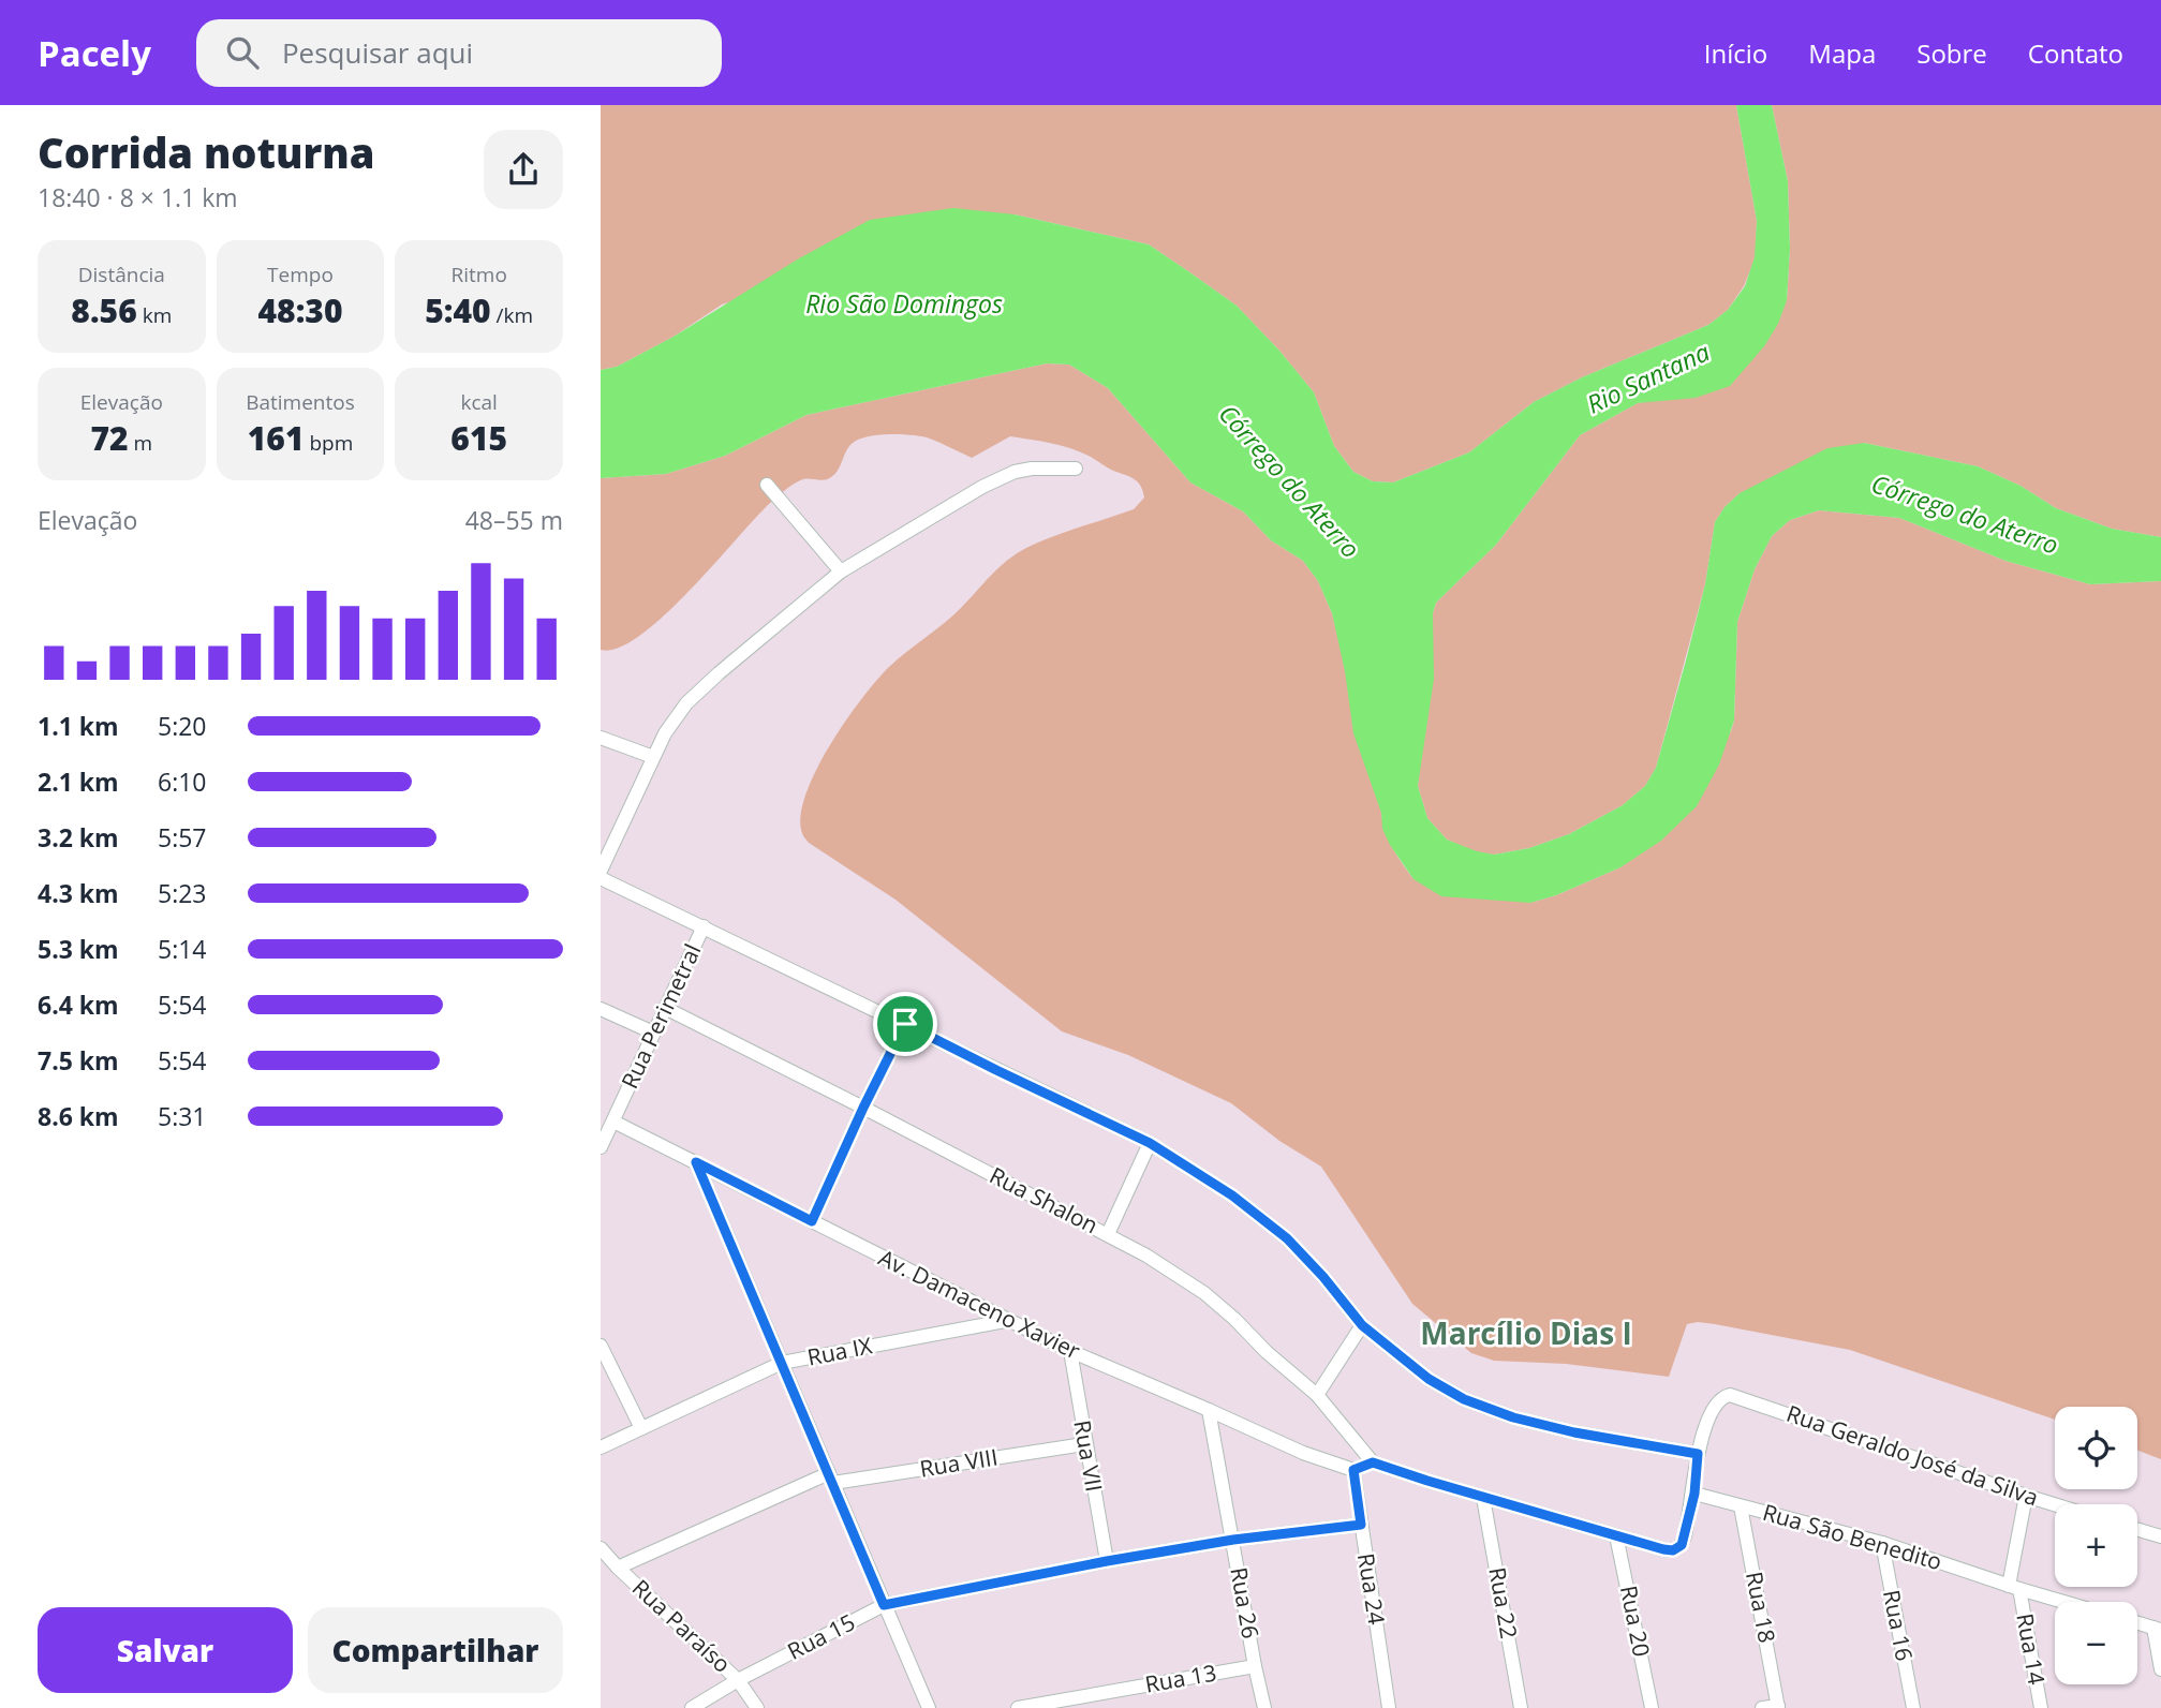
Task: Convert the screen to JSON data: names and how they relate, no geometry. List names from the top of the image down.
{
  "streets": {
    "street": [
      "Rua Perimetral",
      "Rua Shalon",
      "Av. Damaceno Xavier",
      "Rua IX",
      "Rua VII",
      "Rua Geraldo José da Silva",
      "Rua VIII",
      "Rua São Benedito",
      "Rua 24",
      "Rua 26",
      "Rua 22",
      "Rua 18",
      "Rua 20",
      "Rua 16",
      "Rua Paraíso",
      "Rua 15",
      "Rua 14",
      "Rua 13"
    ]
  },
  "crossings": [
    ["Rua Perimetral", "Rua Shalon"],
    ["Rua Perimetral", "Av. Damaceno Xavier"],
    ["Av. Damaceno Xavier", "Rua IX"],
    ["Av. Damaceno Xavier", "Rua VII"],
    ["Av. Damaceno Xavier", "Rua 24"],
    ["Av. Damaceno Xavier", "Rua 26"],
    ["Rua VII", "Rua VIII"],
    ["Rua VII", "Rua 15"],
    ["Rua VIII", "Rua Paraíso"],
    ["Rua São Benedito", "Rua 18"],
    ["Rua São Benedito", "Rua 16"],
    ["Rua São Benedito", "Rua 14"],
    ["Rua 24", "Rua 15"],
    ["Rua 26", "Rua 15"],
    ["Rua 26", "Rua 13"],
    ["Rua Paraíso", "Rua 15"]
  ],
  "districts": ["Marcílio Dias I"],
  "water": ["Rio São Domingos", "Rio Santana", "Córrego do Aterro"],
  "page": {
    "header": "Pacely",
    "search": "Pesquisar aqui",
    "nav": [
      "Início",
      "Mapa",
      "Sobre",
      "Contato"
    ],
    "heading": ["Corrida noturna", "18:40 · 8 × 1.1 km"],
    "stats": [
      ["Distância", "8.56 km"],
      ["Tempo", "48:30"],
      ["Ritmo", "5:40 /km"],
      ["Elevação", "72 m"],
      ["Batimentos", "161 bpm"],
      ["kcal", "615"]
    ],
    "chart": ["Elevação", "48–55 m"],
    "list": [
      {
        "name": "1.1 km",
        "note": "5:20"
      },
      {
        "name": "2.1 km",
        "note": "6:10"
      },
      {
        "name": "3.2 km",
        "note": "5:57"
      },
      {
        "name": "4.3 km",
        "note": "5:23"
      },
      {
        "name": "5.3 km",
        "note": "5:14"
      },
      {
        "name": "6.4 km",
        "note": "5:54"
      },
      {
        "name": "7.5 km",
        "note": "5:54"
      },
      {
        "name": "8.6 km",
        "note": "5:31"
      }
    ],
    "map_buttons": ["+", "−"],
    "buttons": ["Salvar", "Compartilhar"]
  }
}
